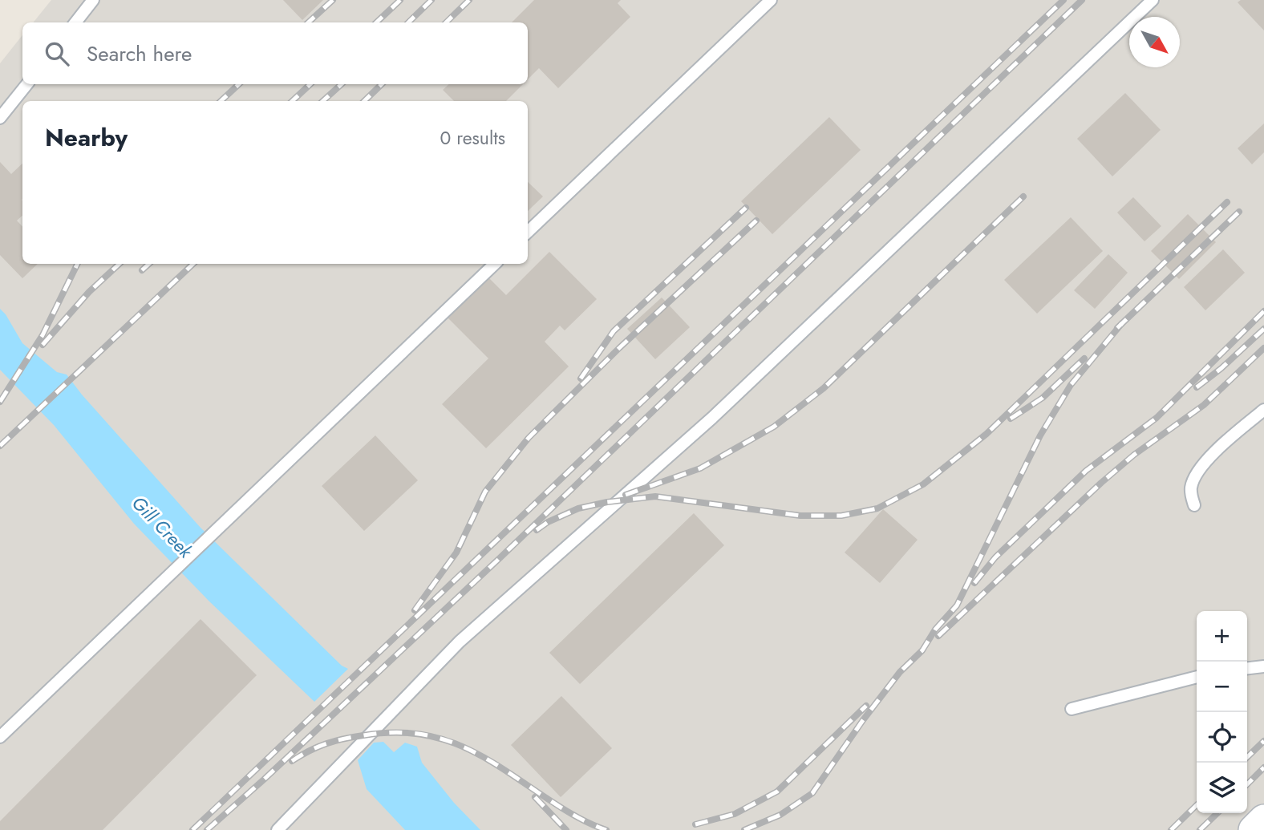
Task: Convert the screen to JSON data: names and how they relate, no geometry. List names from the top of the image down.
{
  "water": ["Gill Creek"],
  "north": "bottom right",
  "page": {
    "search": "Search here",
    "heading": ["Nearby", "0 results"],
    "map_buttons": ["+", "−"]
  }
}
